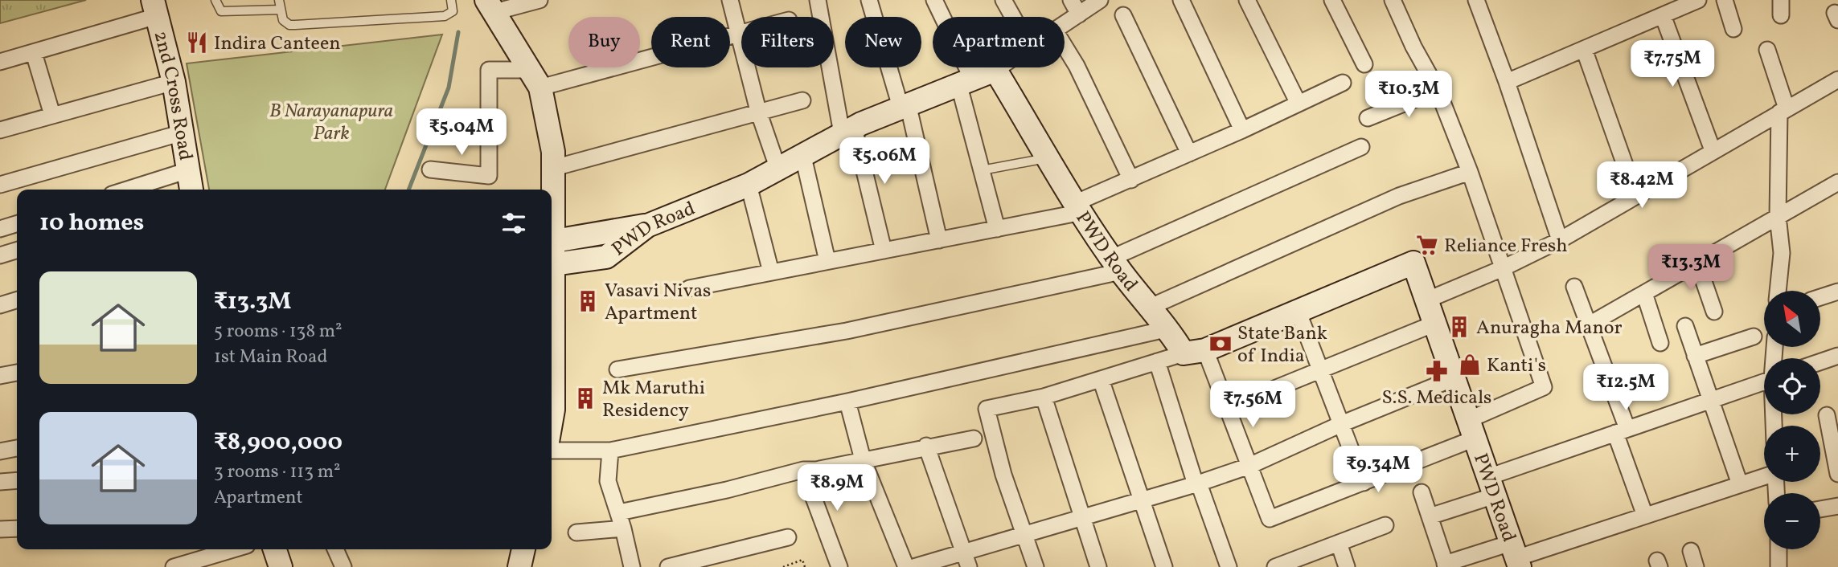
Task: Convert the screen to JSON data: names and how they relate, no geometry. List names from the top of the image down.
{
  "streets": {
    "street": ["2nd Cross Road", "PWD Road"]
  },
  "parks": ["B Narayanapura Park"],
  "places": {
    "restaurant": ["Indira Canteen"],
    "supermarket": ["Reliance Fresh"],
    "building": ["Vasavi Nivas Apartment", "Anuragha Manor", "Mk Maruthi Residency"],
    "bank": ["State Bank of India"],
    "shop": ["Kanti's"],
    "pharmacy": ["S.S. Medicals"]
  },
  "north": "top left",
  "page": {
    "chip": [
      "Buy",
      "Rent",
      "Filters",
      "New",
      "Apartment"
    ],
    "price": [
      "₹7.75M",
      "₹10.3M",
      "₹5.04M",
      "₹5.06M",
      "₹8.42M",
      "₹13.3M",
      "₹12.5M",
      "₹7.56M",
      "₹9.34M",
      "₹8.9M"
    ],
    "heading": "10 homes",
    "list": [
      {
        "name": "₹13.3M",
        "note": "5 rooms · 138 m² · 1st Main Road"
      },
      {
        "name": "₹8,900,000",
        "note": "3 rooms · 113 m² · Apartment"
      }
    ],
    "map_buttons": ["+", "−"]
  }
}
